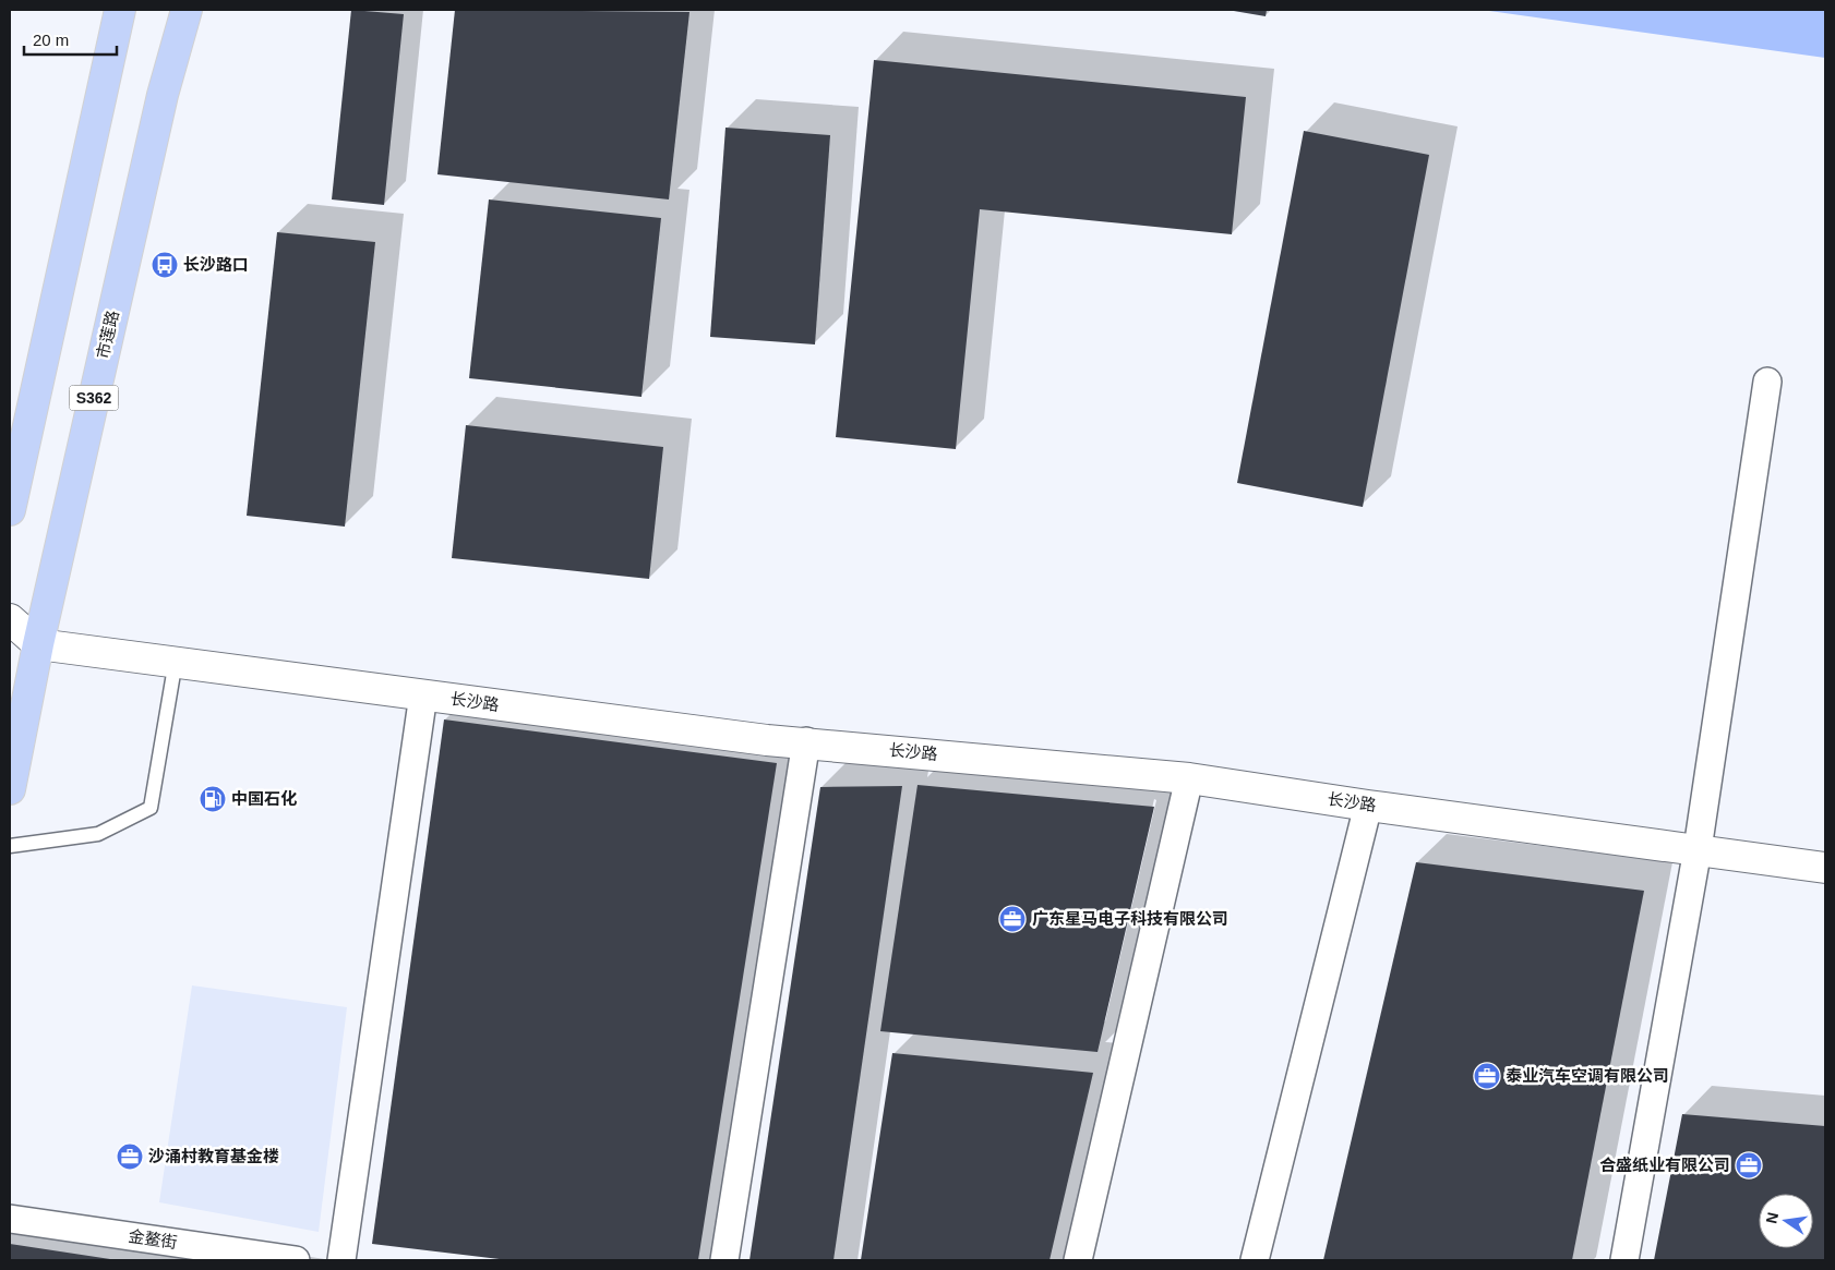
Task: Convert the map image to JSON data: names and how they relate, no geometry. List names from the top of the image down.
{
  "streets": {
    "main road": ["市莲路", "S362"],
    "street": ["长沙路", "金鳌街"]
  },
  "crossings": [
    ["市莲路", "长沙路"]
  ],
  "places": {
    "bus stop": ["长沙路口"],
    "fuel station": ["中国石化"],
    "office": [
      "广东星马电子科技有限公司",
      "泰业汽车空调有限公司",
      "沙涌村教育基金楼",
      "合盛纸业有限公司"
    ]
  },
  "scale_bar": "20 m",
  "north": "left"
}
